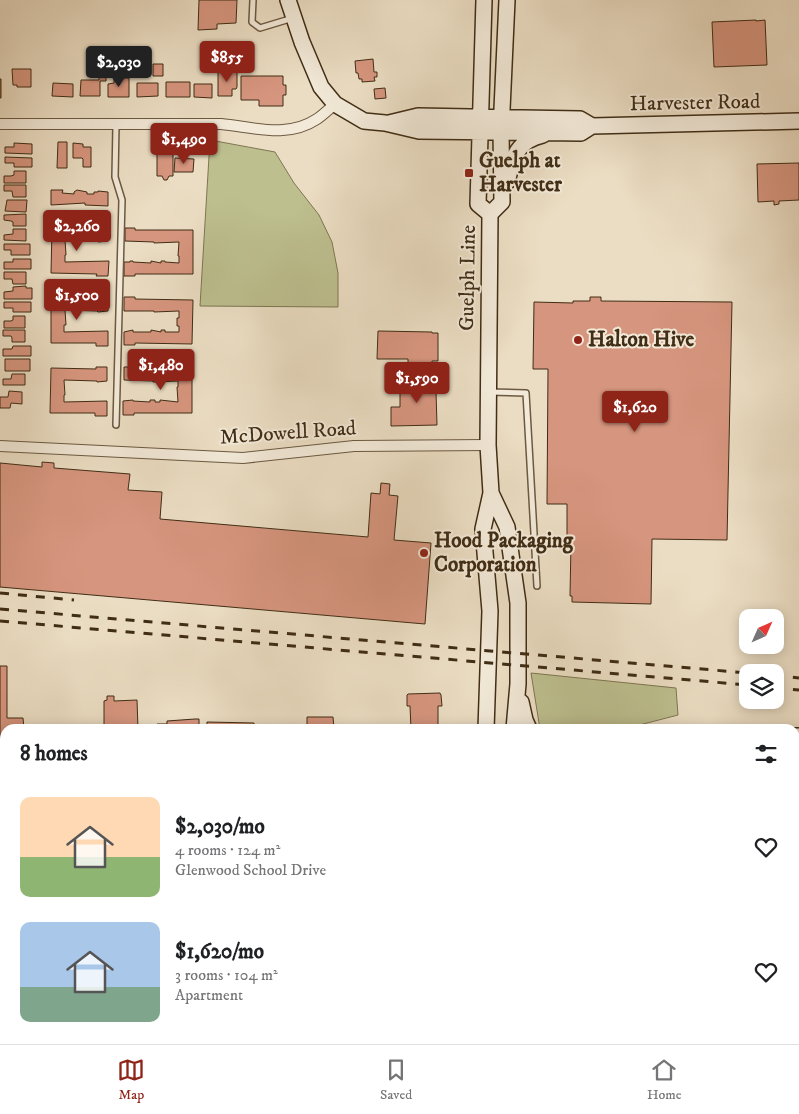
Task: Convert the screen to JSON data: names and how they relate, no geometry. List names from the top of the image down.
{
  "streets": {
    "main road": ["Harvester Road", "Guelph Line"],
    "street": ["McDowell Road"]
  },
  "crossings": [
    ["Harvester Road", "Guelph Line"],
    ["Guelph Line", "McDowell Road"]
  ],
  "places": {
    "transit": ["Guelph at Harvester"],
    "other": ["Halton Hive", "Hood Packaging Corporation"]
  },
  "north": "top right",
  "page": {
    "price": [
      "$855",
      "$2,030",
      "$1,490",
      "$2,260",
      "$1,500",
      "$1,480",
      "$1,590",
      "$1,620"
    ],
    "heading": "8 homes",
    "list": [
      {
        "name": "$2,030/mo",
        "note": "4 rooms · 124 m² · Glenwood School Drive"
      },
      {
        "name": "$1,620/mo",
        "note": "3 rooms · 104 m² · Apartment"
      }
    ],
    "tabs": ["Map", "Saved", "Home"]
  }
}
